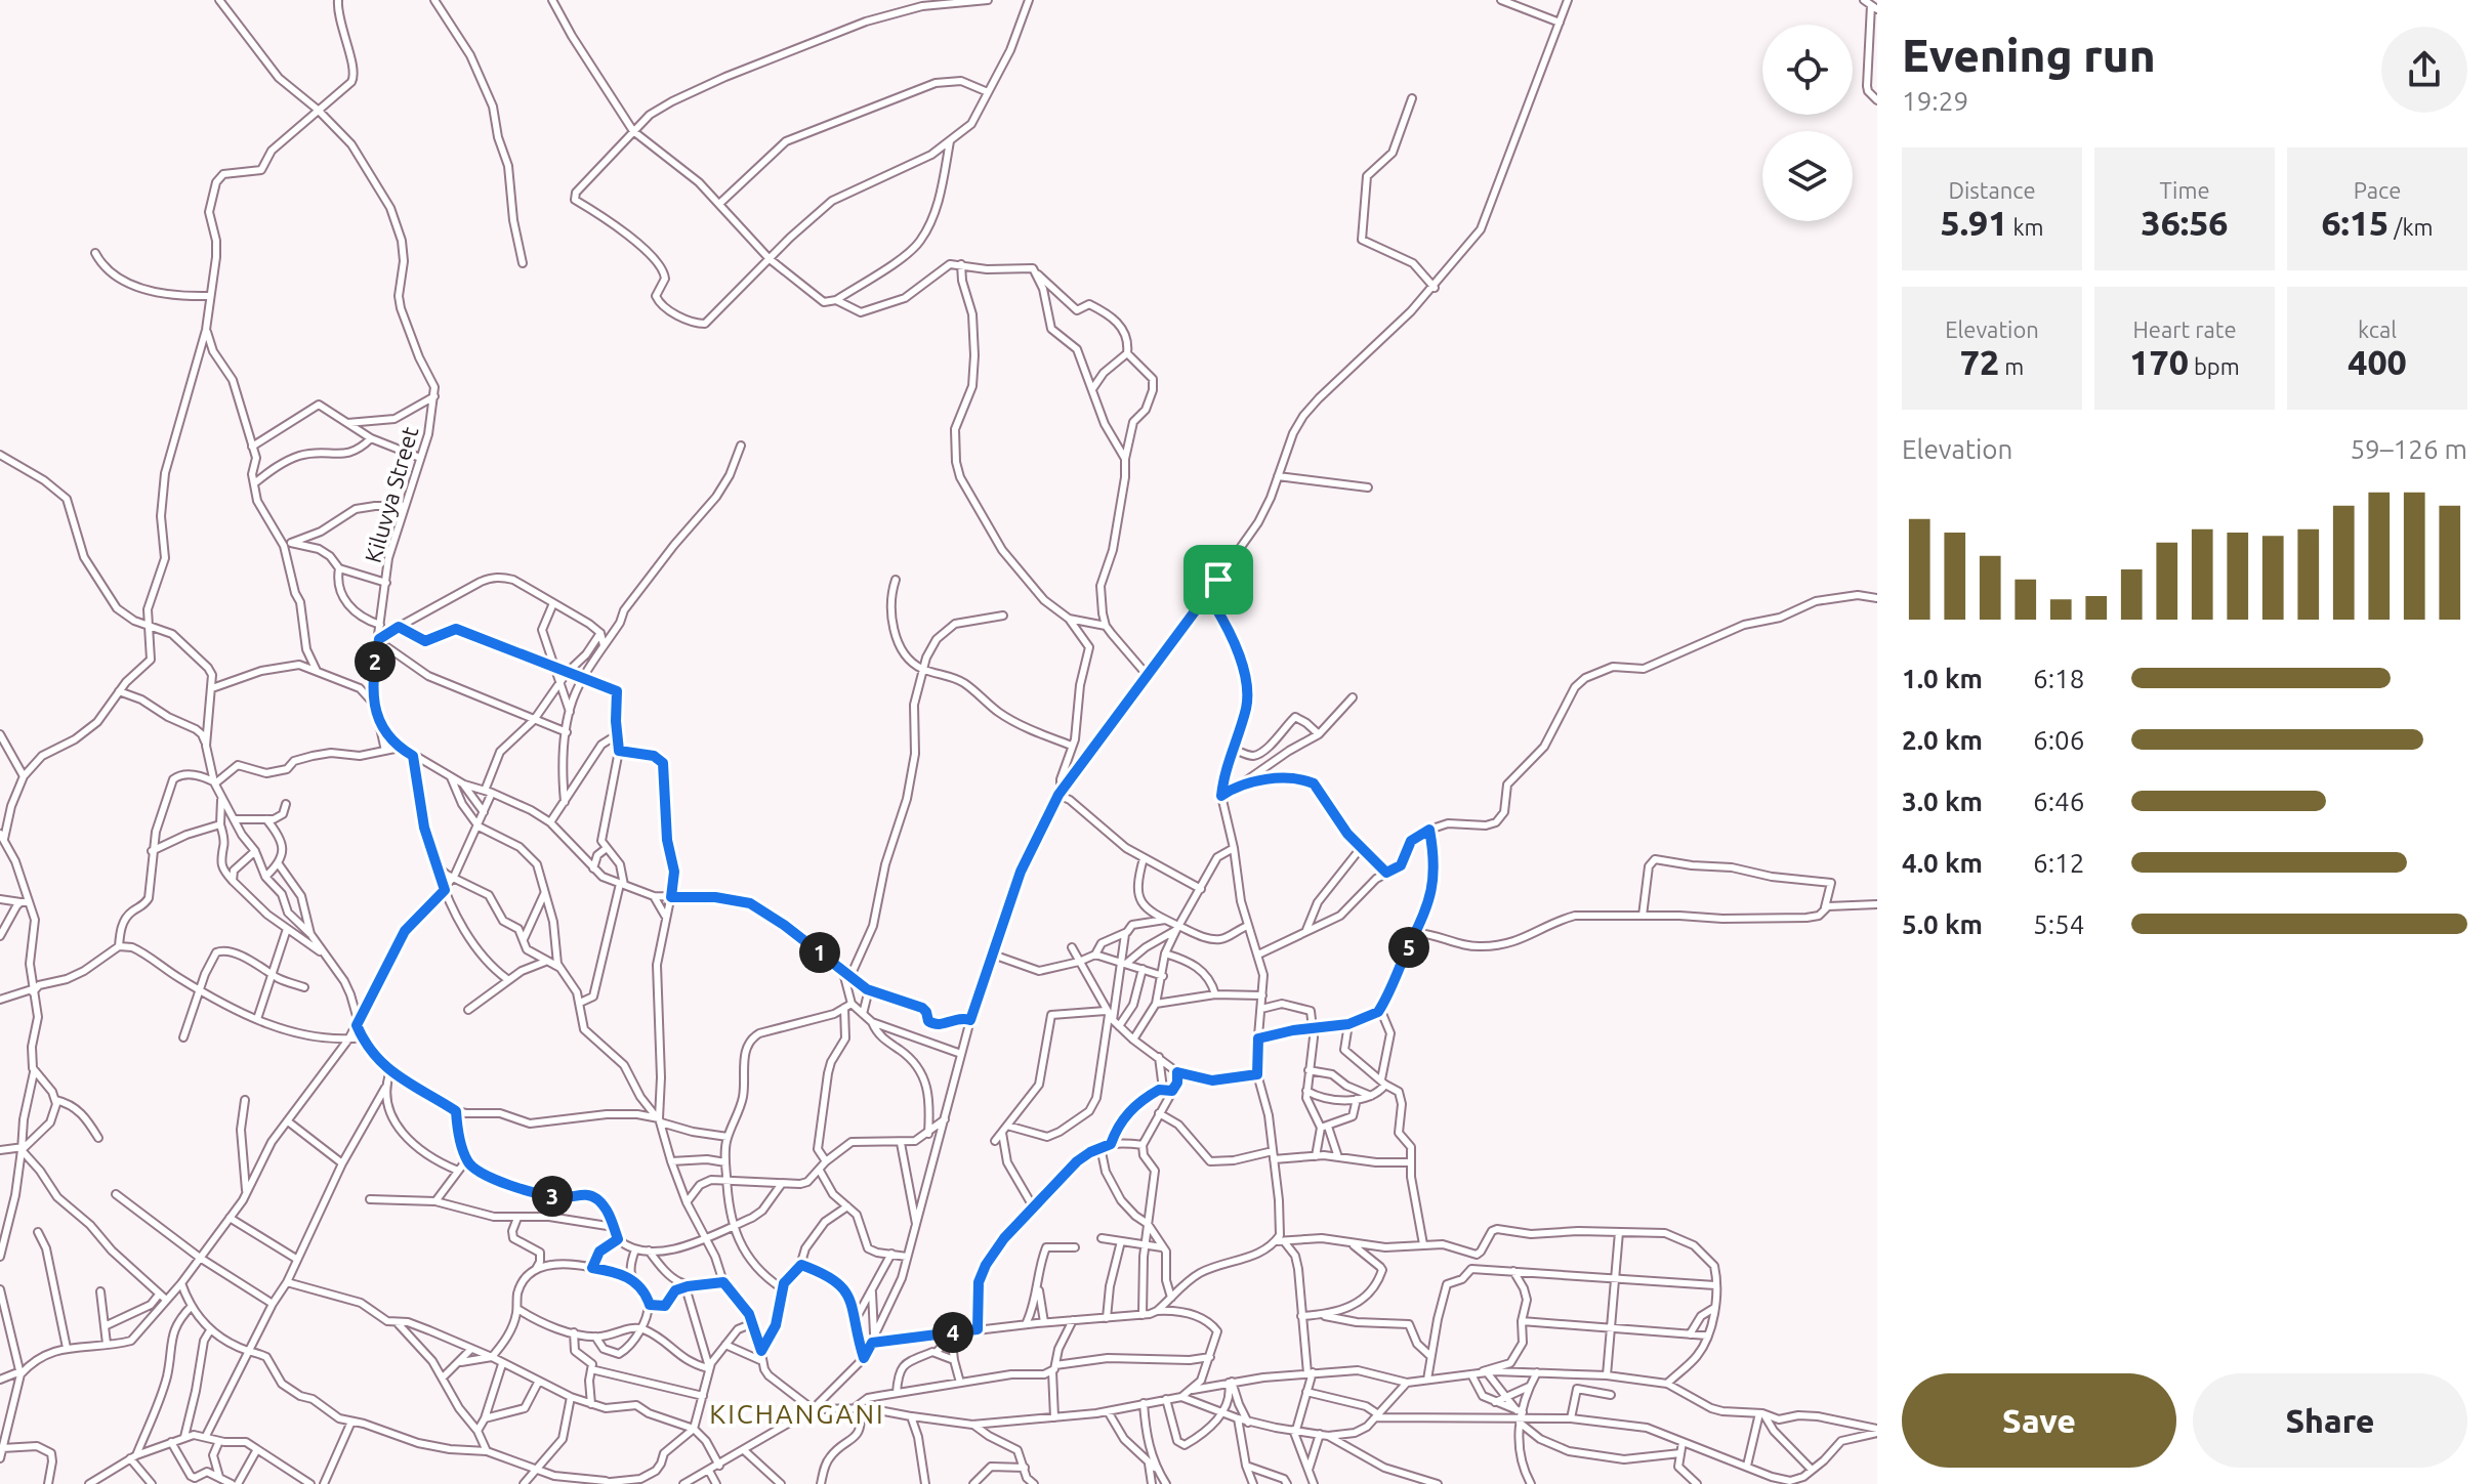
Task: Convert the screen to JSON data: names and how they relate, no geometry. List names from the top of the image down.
{
  "streets": {
    "street": ["Kiluvya Street"]
  },
  "districts": ["KICHANGANI"],
  "page": {
    "heading": ["Evening run", "19:29"],
    "stats": [
      ["Distance", "5.91 km"],
      ["Time", "36:56"],
      ["Pace", "6:15 /km"],
      ["Elevation", "72 m"],
      ["Heart rate", "170 bpm"],
      ["kcal", "400"]
    ],
    "chart": ["Elevation", "59–126 m"],
    "pins": [
      "2",
      "5",
      "1",
      "3",
      "4"
    ],
    "list": [
      {
        "name": "1.0 km",
        "note": "6:18"
      },
      {
        "name": "2.0 km",
        "note": "6:06"
      },
      {
        "name": "3.0 km",
        "note": "6:46"
      },
      {
        "name": "4.0 km",
        "note": "6:12"
      },
      {
        "name": "5.0 km",
        "note": "5:54"
      }
    ],
    "buttons": ["Save", "Share"]
  }
}
